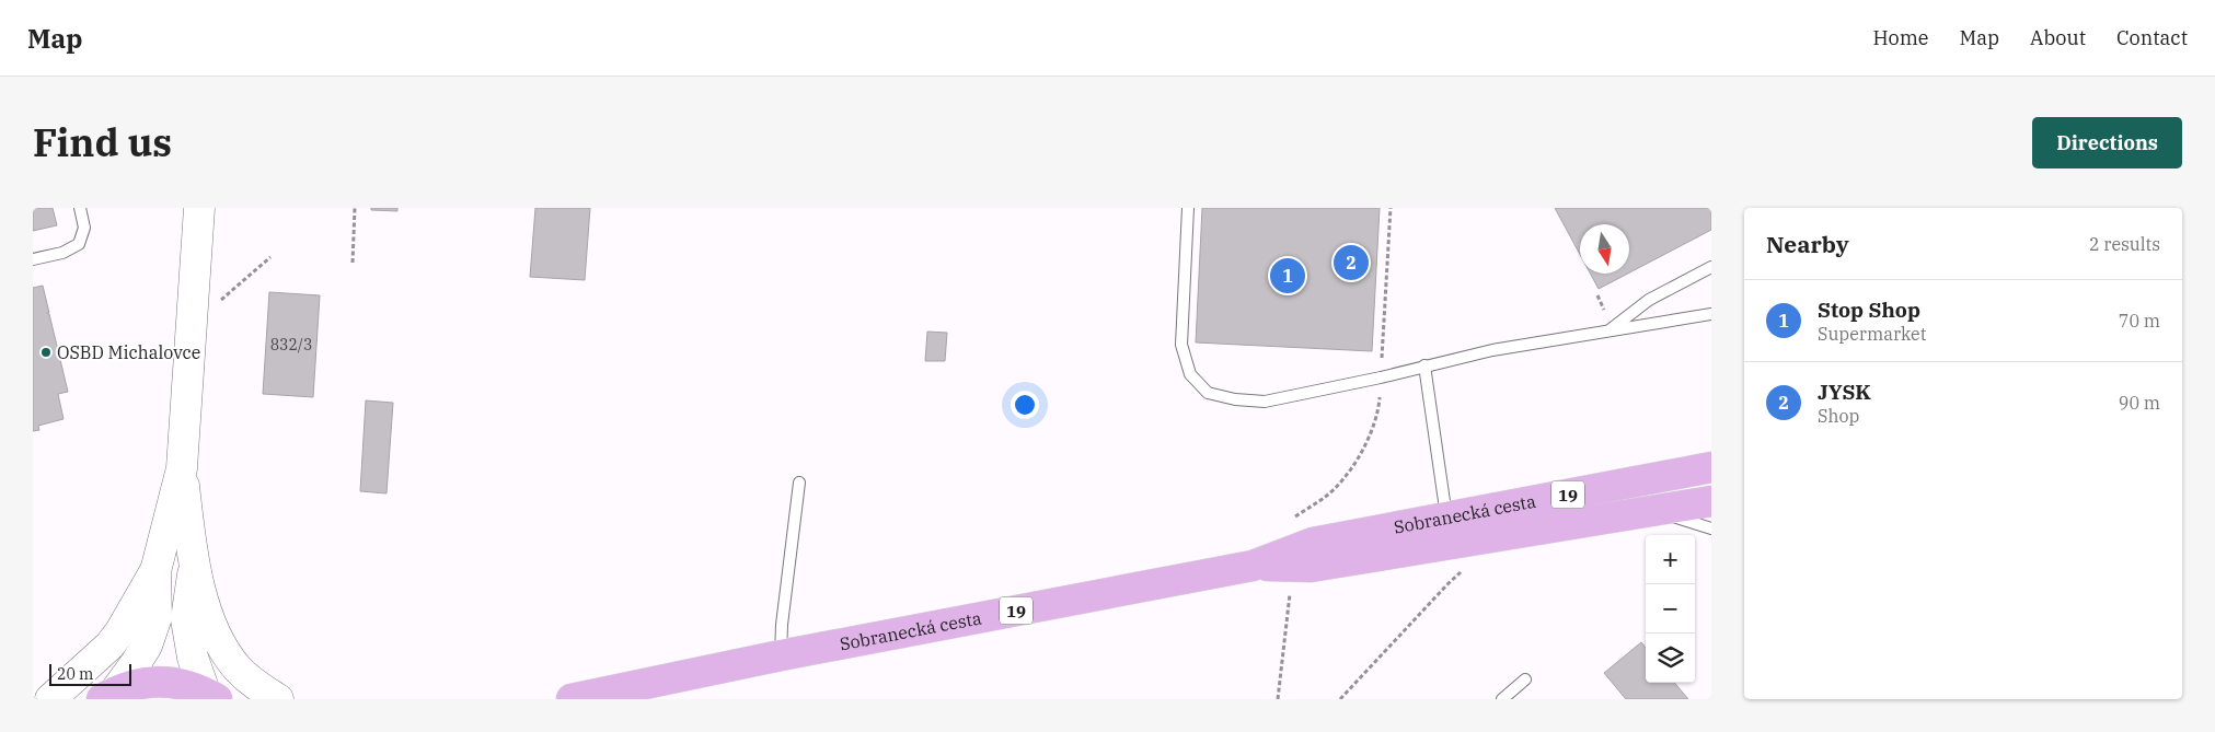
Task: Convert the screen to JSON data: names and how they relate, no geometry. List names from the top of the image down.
{
  "streets": {
    "main road": ["19", "Sobranecká cesta"]
  },
  "places": ["OSBD Michalovce"],
  "house_numbers": ["832/3"],
  "scale_bar": "20 m",
  "north": "bottom",
  "page": {
    "header": "Map",
    "nav": [
      "Home",
      "Map",
      "About",
      "Contact"
    ],
    "title": "Find us",
    "buttons": "Directions",
    "heading": ["Nearby", "2 results"],
    "pins": ["2", "1"],
    "list": [
      {
        "mark": "1",
        "name": "Stop Shop",
        "note": "Supermarket",
        "value": "70 m"
      },
      {
        "mark": "2",
        "name": "JYSK",
        "note": "Shop",
        "value": "90 m"
      }
    ],
    "map_buttons": ["+", "−"],
    "scale": "20 m"
  }
}
